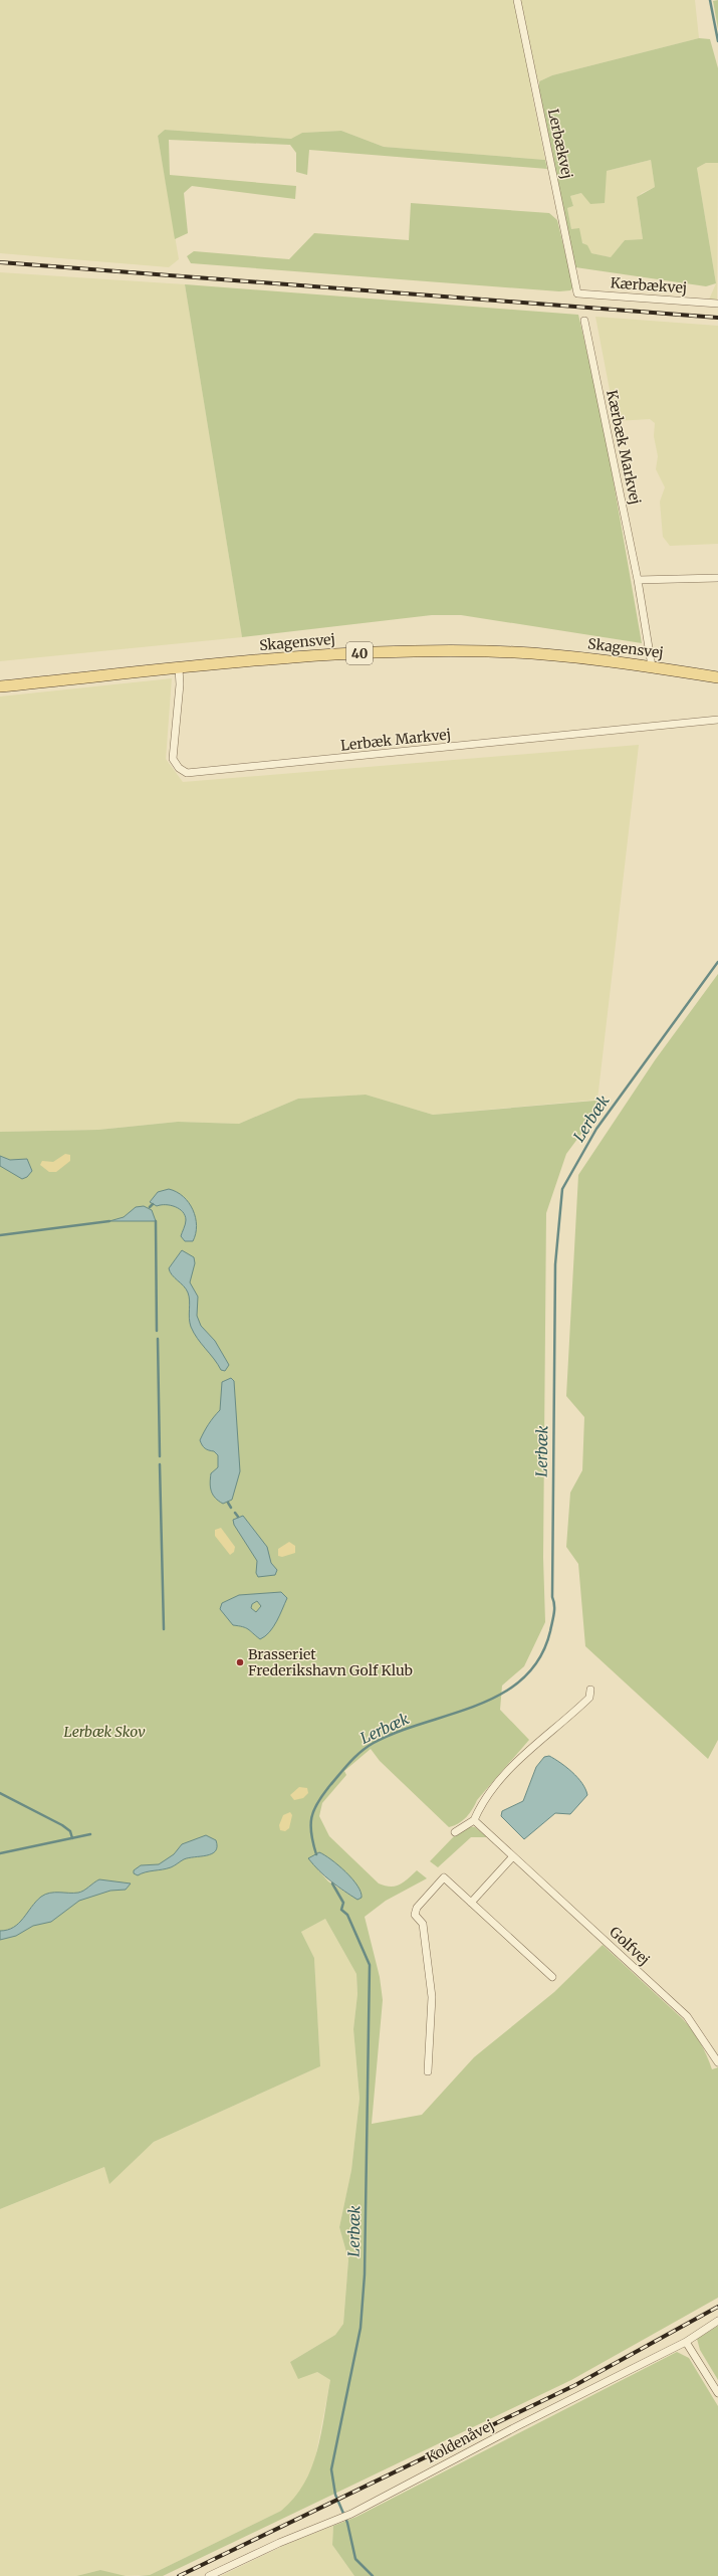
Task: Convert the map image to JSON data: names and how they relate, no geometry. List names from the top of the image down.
{
  "streets": {
    "main road": ["Skagensvej", "40"],
    "street": [
      "Lerbækvej",
      "Kærbækvej",
      "Kærbæk Markvej",
      "Lerbæk Markvej",
      "Golfvej",
      "Koldenåvej"
    ]
  },
  "crossings": [
    ["Lerbækvej", "Kærbækvej"],
    ["Kærbæk Markvej", "Skagensvej"],
    ["Skagensvej", "Lerbæk Markvej"]
  ],
  "water": ["Lerbæk"],
  "parks": ["Lerbæk Skov"],
  "places": ["Brasseriet Frederikshavn Golf Klub"]
}
